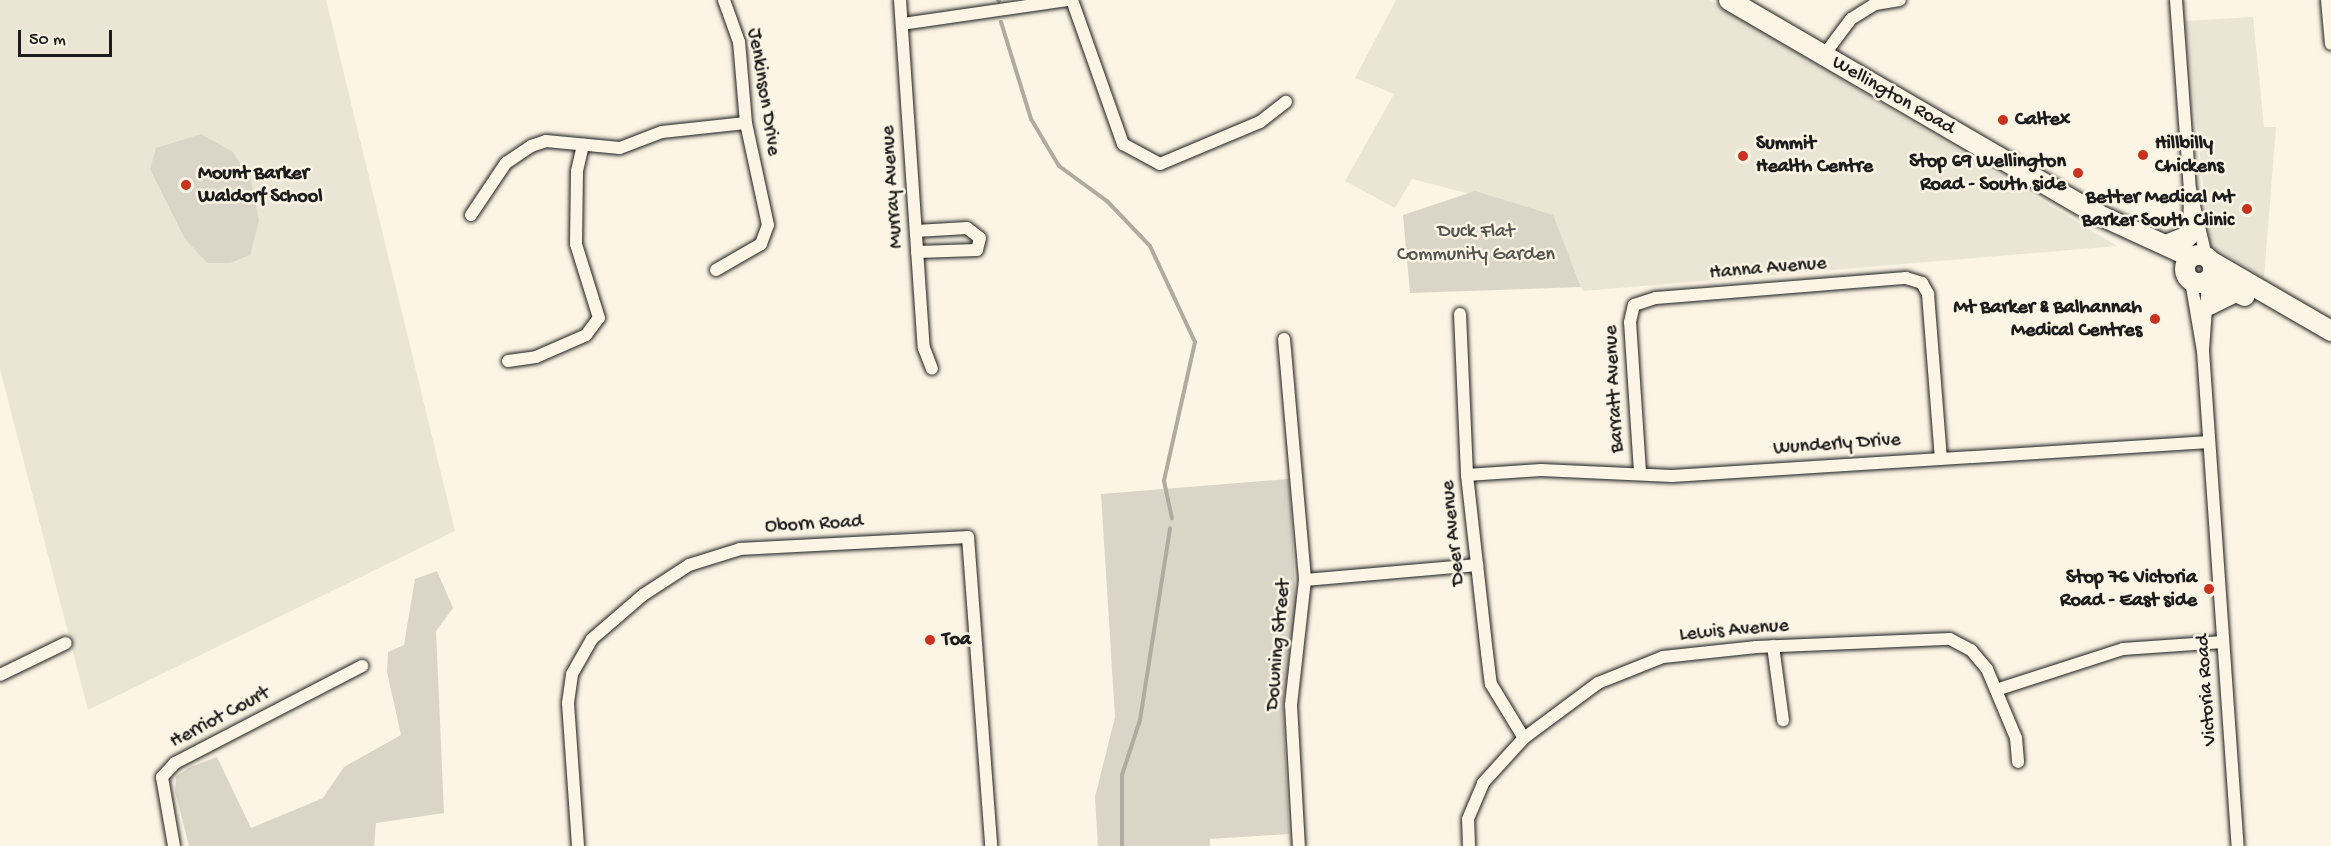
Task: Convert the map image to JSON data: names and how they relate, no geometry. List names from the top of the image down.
{
  "streets": {
    "main road": ["Wellington Road"],
    "street": [
      "Jenkinson Drive",
      "Murray Avenue",
      "Hanna Avenue",
      "Barratt Avenue",
      "Wunderly Drive",
      "Oborn Road",
      "Deer Avenue",
      "Lewis Avenue",
      "Downing Street",
      "Victoria Road",
      "Herriot Court"
    ]
  },
  "crossings": [
    ["Wellington Road", "Victoria Road"],
    ["Hanna Avenue", "Barratt Avenue"],
    ["Hanna Avenue", "Wunderly Drive"],
    ["Barratt Avenue", "Wunderly Drive"],
    ["Wunderly Drive", "Deer Avenue"],
    ["Wunderly Drive", "Victoria Road"],
    ["Deer Avenue", "Lewis Avenue"]
  ],
  "parks": ["Duck Flat Community Garden"],
  "places": [
    "Caltex",
    "Hillbilly Chickens",
    "Summit Health Centre",
    "Stop 69 Wellington Road - South side",
    "Mount Barker Waldorf School",
    "Better Medical Mt Barker South Clinic",
    "Mt Barker & Balhannah Medical Centres",
    "Stop 76 Victoria Road - East side",
    "Toa"
  ],
  "scale_bar": "50 m"
}
